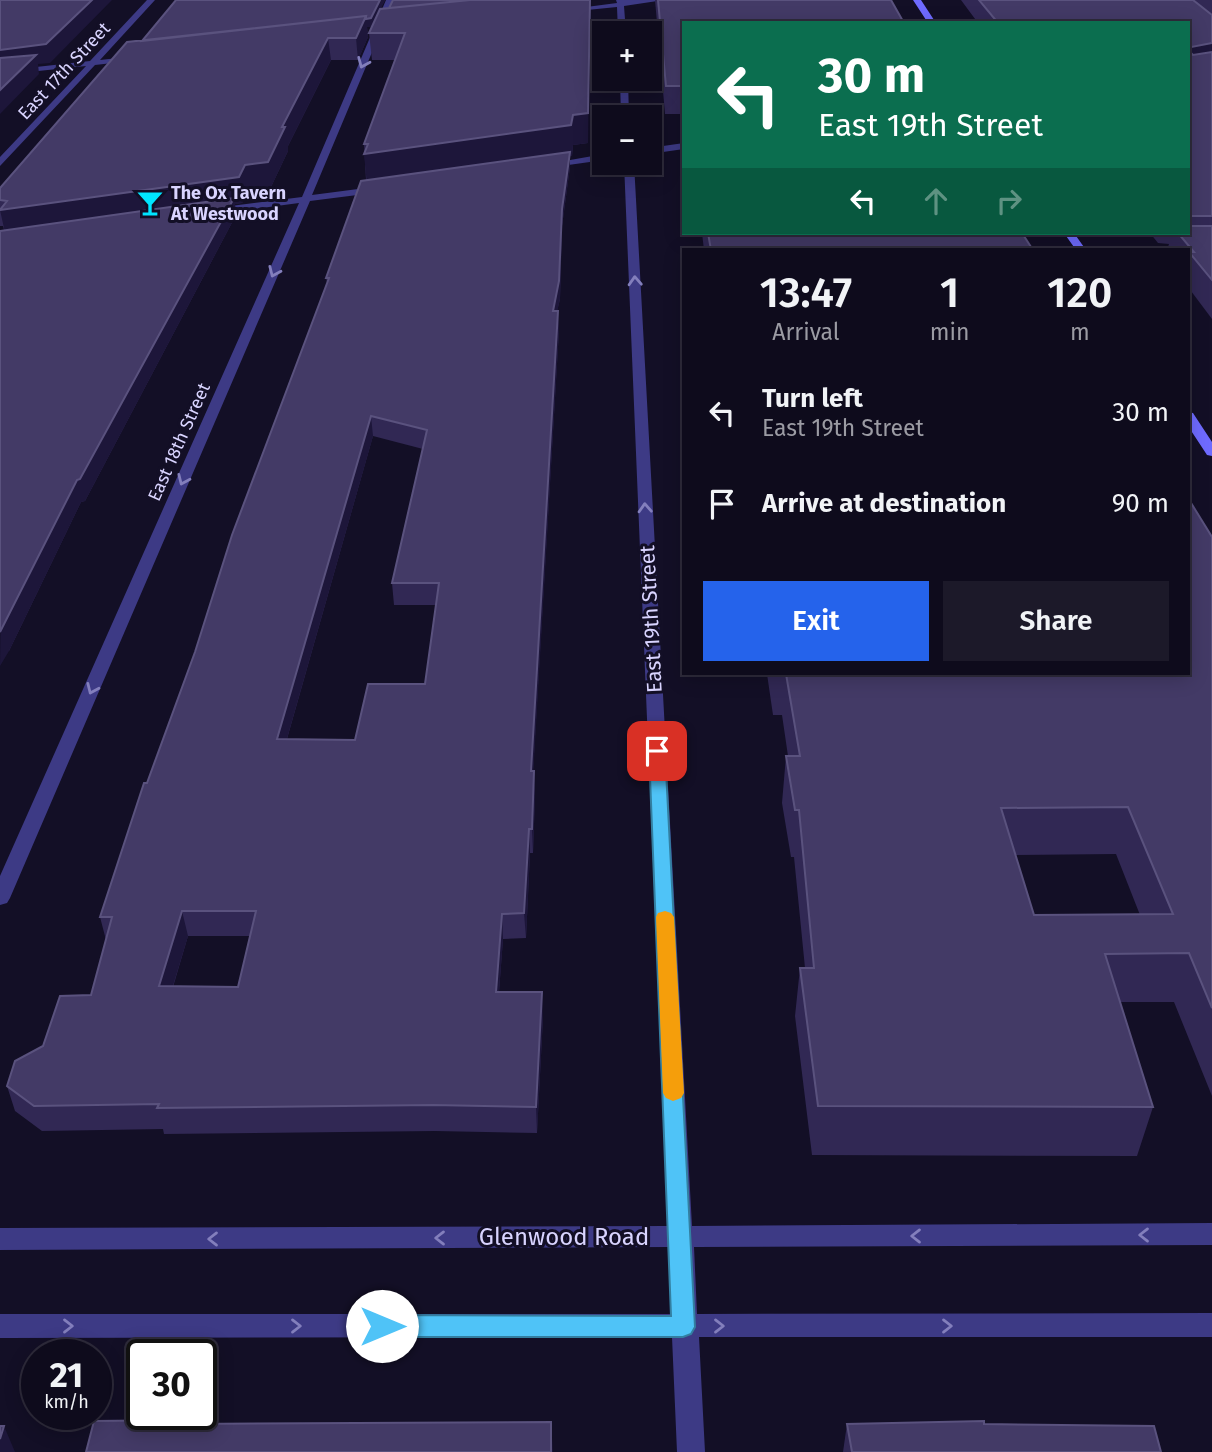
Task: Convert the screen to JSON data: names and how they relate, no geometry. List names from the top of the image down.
{
  "streets": {
    "street": [
      "East 17th Street",
      "East 18th Street",
      "East 19th Street",
      "Glenwood Road"
    ]
  },
  "crossings": [
    ["East 19th Street", "Glenwood Road"]
  ],
  "one_way": ["East 18th Street", "East 19th Street"],
  "places": {
    "bar": ["The Ox Tavern At Westwood"]
  },
  "page": {
    "map_buttons": ["+", "−"],
    "turn": ["30 m", "East 19th Street"],
    "eta": [
      "13:47",
      "Arrival",
      "1",
      "min",
      "120",
      "m"
    ],
    "list": [
      {
        "name": "Turn left",
        "note": "East 19th Street",
        "value": "30 m"
      },
      {
        "name": "Arrive at destination",
        "value": "90 m"
      }
    ],
    "buttons": ["Exit", "Share"],
    "speed": "21 km/h",
    "limit": "30"
  }
}
